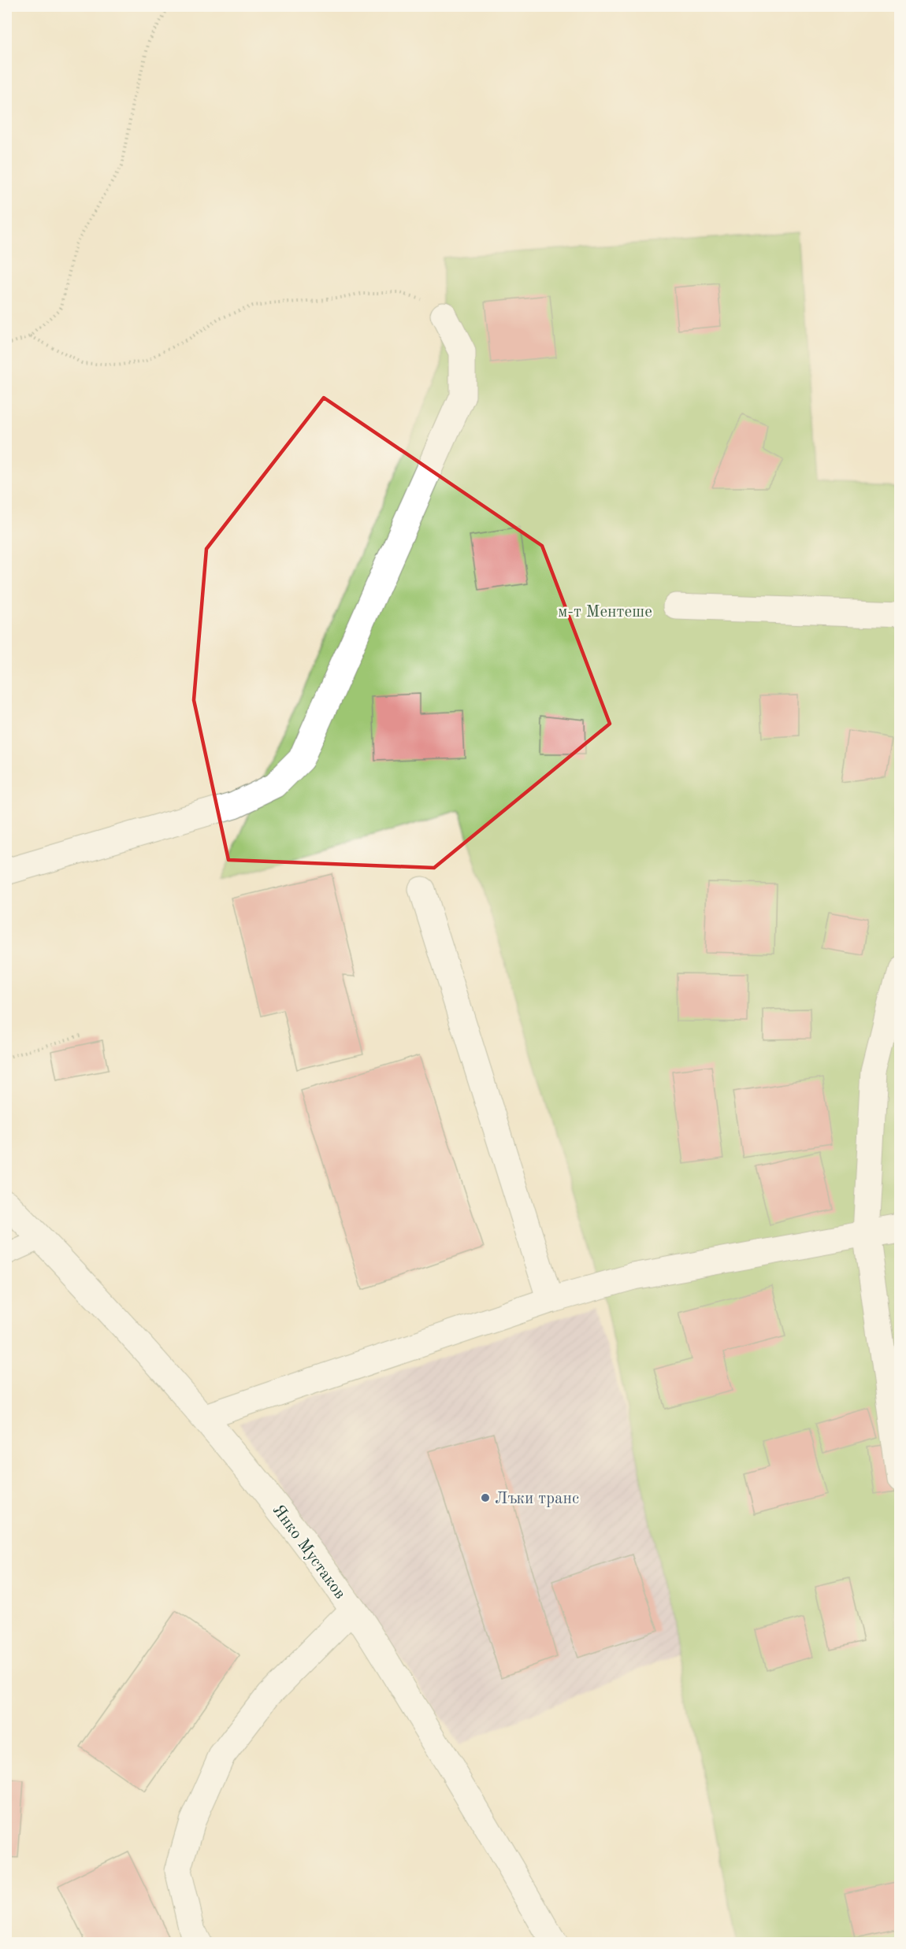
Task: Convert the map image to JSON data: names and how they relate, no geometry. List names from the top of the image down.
{
  "streets": {
    "street": ["Янко Мустаков"]
  },
  "parks": ["м-т Ментeше"],
  "places": ["Лъки транс"]
}
